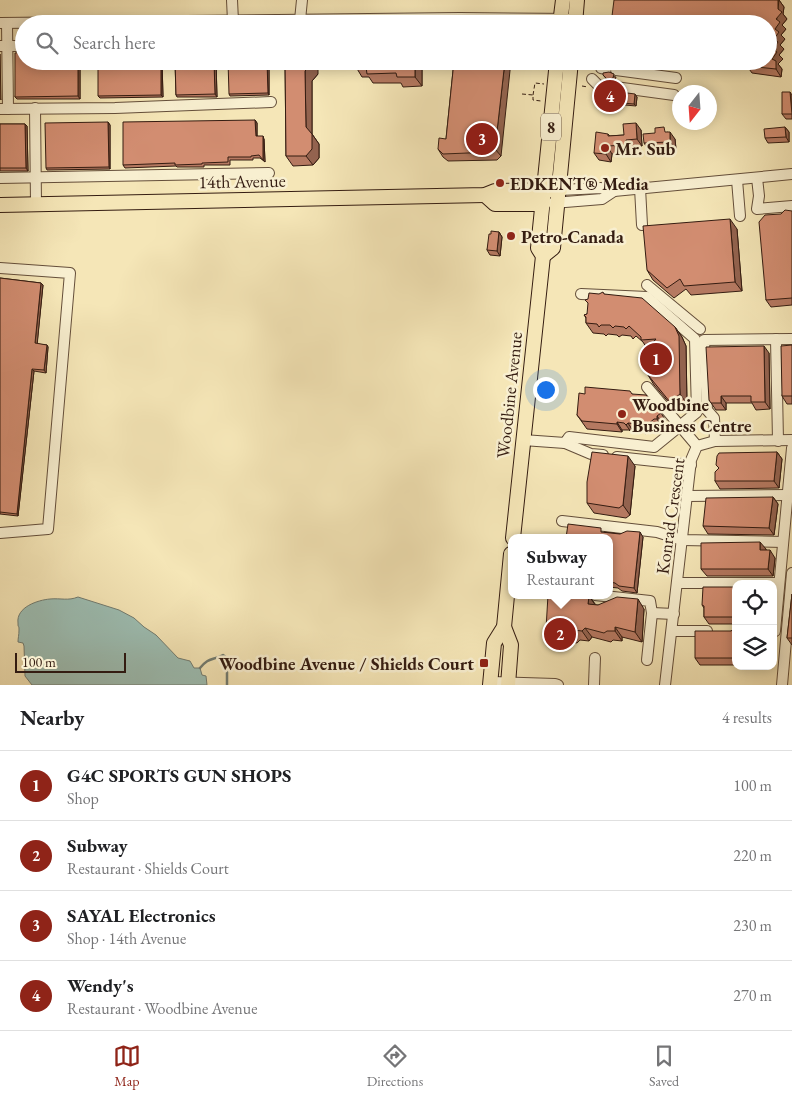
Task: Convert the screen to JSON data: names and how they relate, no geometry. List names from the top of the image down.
{
  "streets": {
    "main road": ["8", "14th Avenue", "Woodbine Avenue"],
    "street": ["Konrad Crescent"]
  },
  "crossings": [
    ["14th Avenue", "Woodbine Avenue"]
  ],
  "places": {
    "other": [
      "Mr. Sub",
      "EDKENT® Media",
      "Petro-Canada",
      "Woodbine Business Centre"
    ],
    "transit": ["Woodbine Avenue / Shields Court"]
  },
  "scale_bar": "100 m",
  "north": "bottom",
  "page": {
    "search": "Search here",
    "pins": [
      "4",
      "3",
      "1",
      "2"
    ],
    "popup": ["Subway", "Restaurant"],
    "scale": "100 m",
    "heading": ["Nearby", "4 results"],
    "list": [
      {
        "mark": "1",
        "name": "G4C SPORTS GUN SHOPS",
        "note": "Shop",
        "value": "100 m"
      },
      {
        "mark": "2",
        "name": "Subway",
        "note": "Restaurant · Shields Court",
        "value": "220 m"
      },
      {
        "mark": "3",
        "name": "SAYAL Electronics",
        "note": "Shop · 14th Avenue",
        "value": "230 m"
      },
      {
        "mark": "4",
        "name": "Wendy's",
        "note": "Restaurant · Woodbine Avenue",
        "value": "270 m"
      }
    ],
    "nav": ["Map", "Directions", "Saved"]
  }
}
